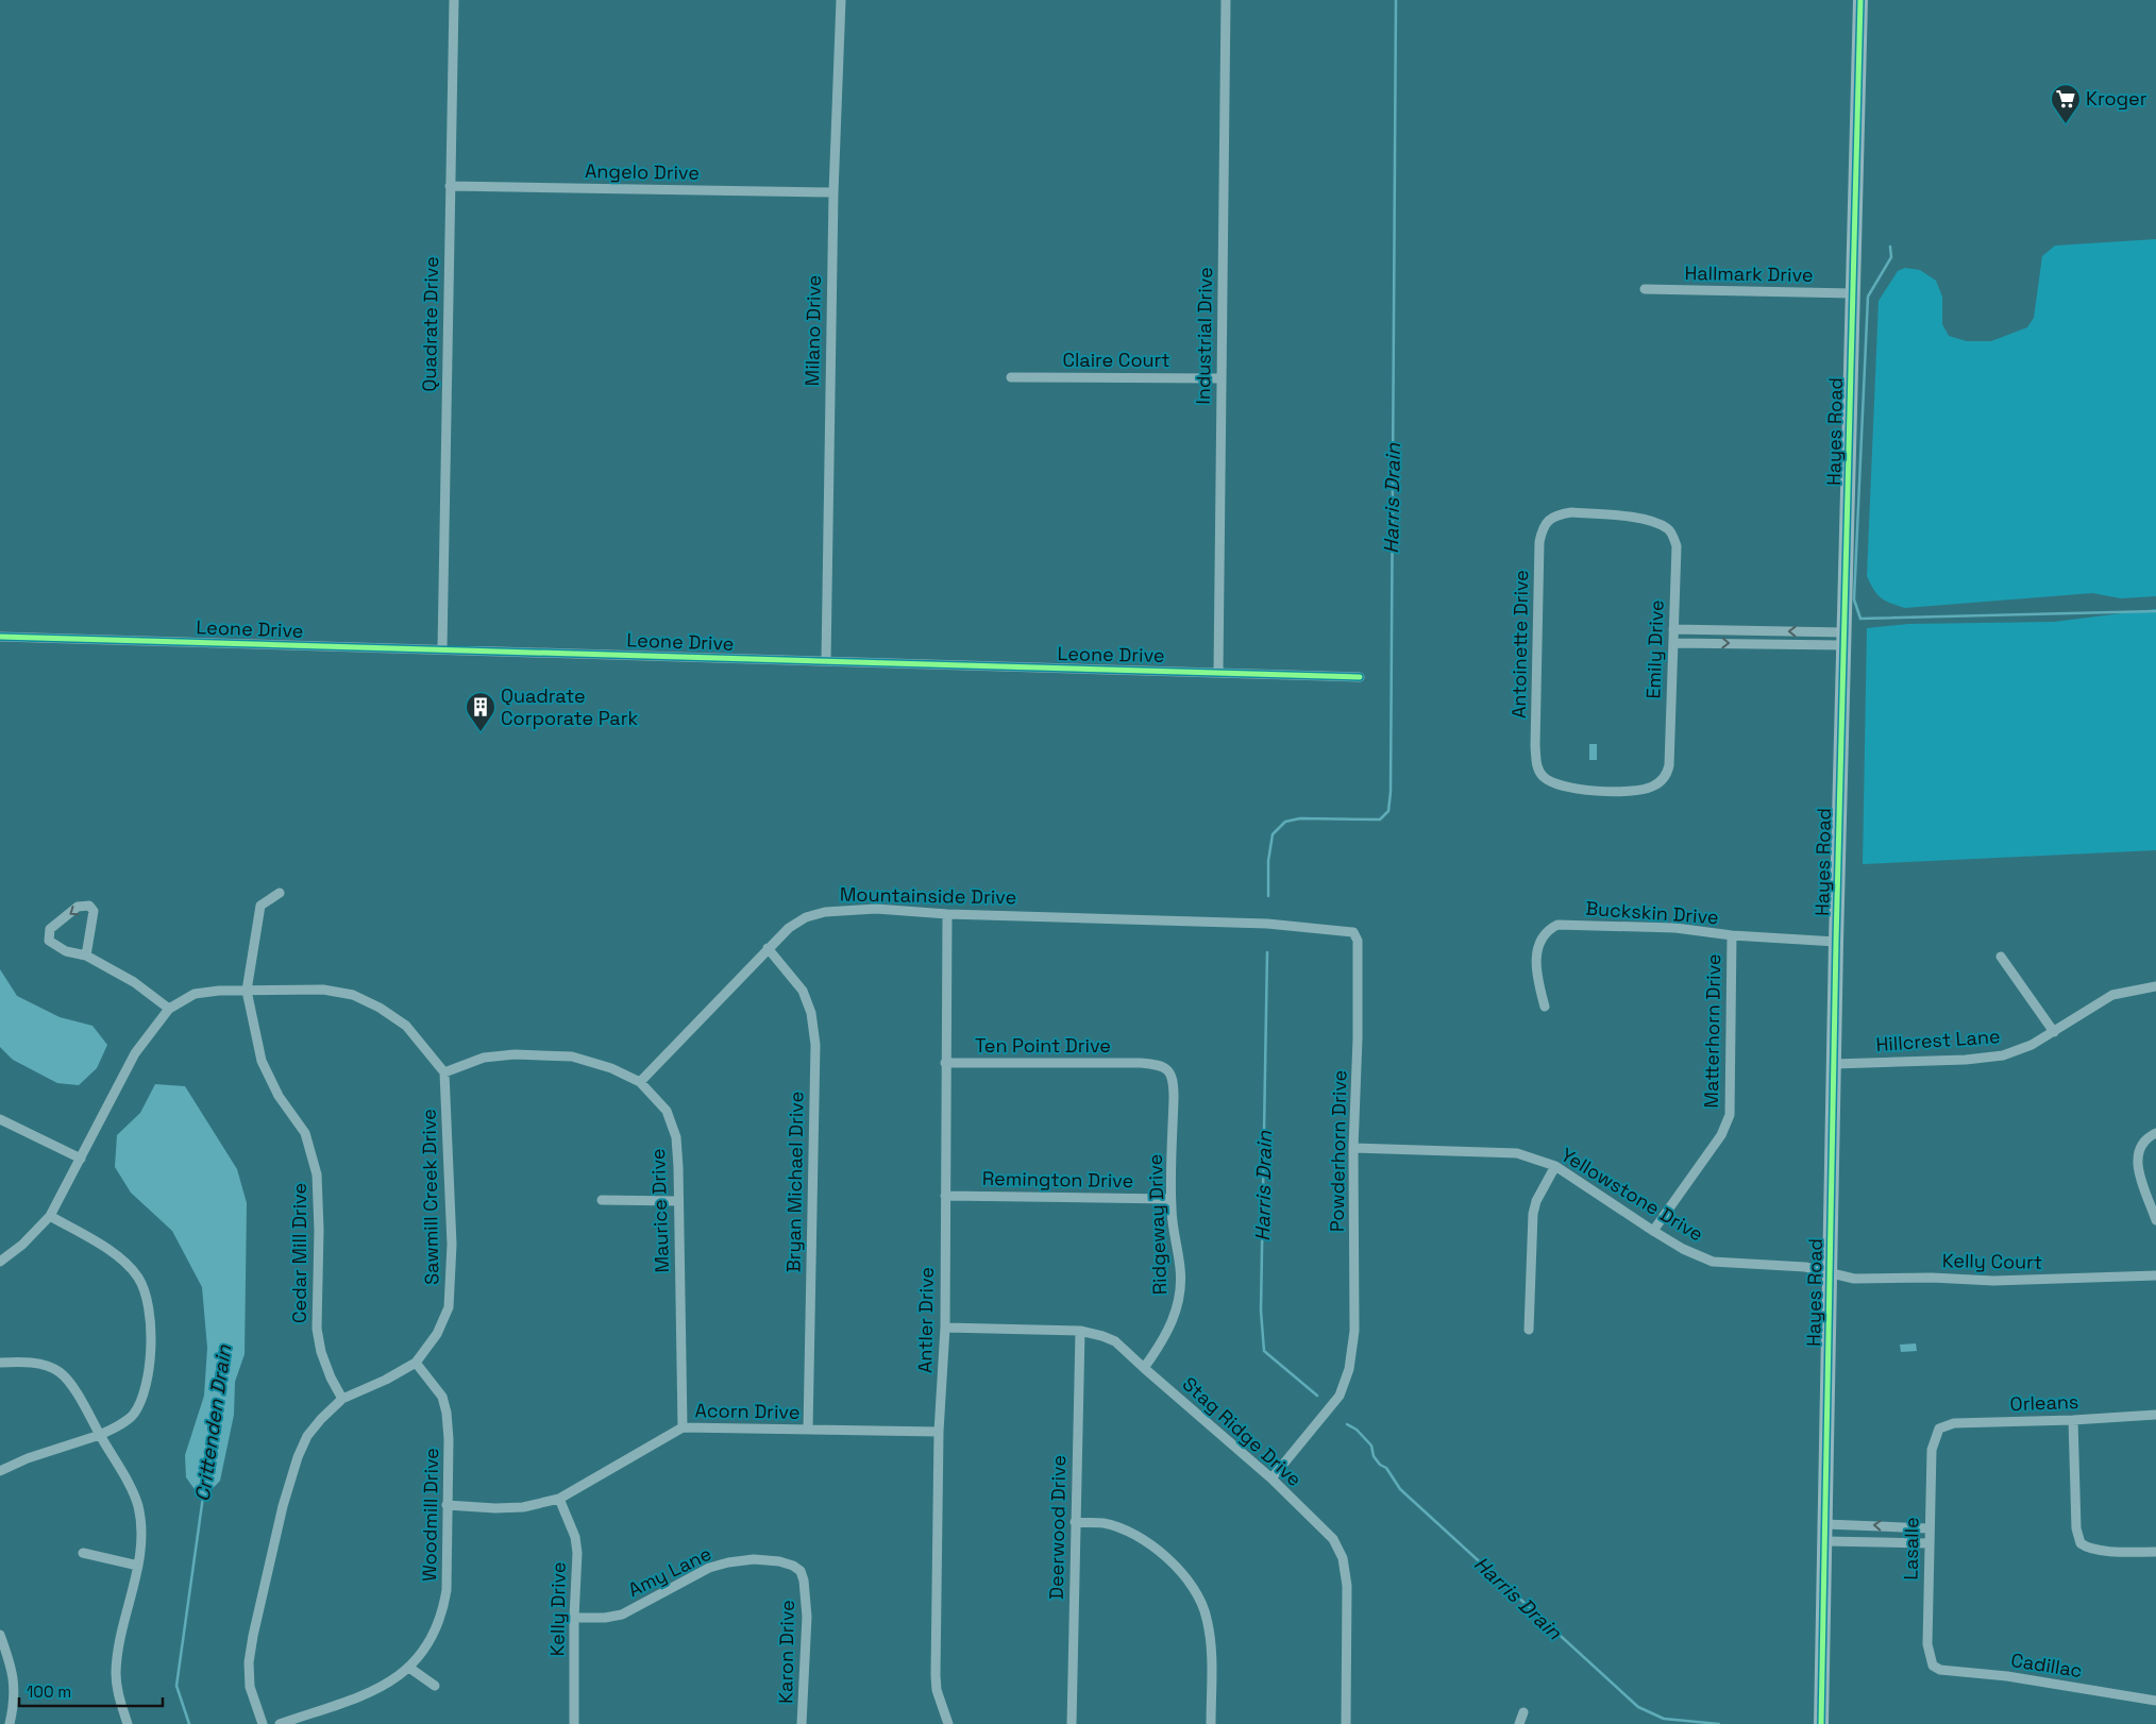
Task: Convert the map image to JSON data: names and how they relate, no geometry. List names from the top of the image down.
{
  "streets": {
    "street": [
      "Angelo Drive",
      "Hallmark Drive",
      "Quadrate Drive",
      "Milano Drive",
      "Industrial Drive",
      "Claire Court",
      "Hayes Road",
      "Leone Drive",
      "Antoinette Drive",
      "Emily Drive",
      "Mountainside Drive",
      "Buckskin Drive",
      "Matterhorn Drive",
      "Hillcrest Lane",
      "Ten Point Drive",
      "Powderhorn Drive",
      "Remington Drive",
      "Bryan Michael Drive",
      "Yellowstone Drive",
      "Sawmill Creek Drive",
      "Maurice Drive",
      "Ridgeway Drive",
      "Cedar Mill Drive",
      "Kelly Court",
      "Antler Drive",
      "Orleans",
      "Acorn Drive",
      "Stag Ridge Drive",
      "Woodmill Drive",
      "Deerwood Drive",
      "Lasalle",
      "Amy Lane",
      "Kelly Drive",
      "Karon Drive",
      "Cadillac"
    ]
  },
  "crossings": [
    ["Angelo Drive", "Quadrate Drive"],
    ["Angelo Drive", "Milano Drive"],
    ["Hallmark Drive", "Hayes Road"],
    ["Quadrate Drive", "Leone Drive"],
    ["Milano Drive", "Leone Drive"],
    ["Industrial Drive", "Claire Court"],
    ["Industrial Drive", "Leone Drive"],
    ["Hayes Road", "Buckskin Drive"],
    ["Hayes Road", "Hillcrest Lane"],
    ["Hayes Road", "Yellowstone Drive"],
    ["Hayes Road", "Kelly Court"],
    ["Antoinette Drive", "Emily Drive"],
    ["Mountainside Drive", "Powderhorn Drive"],
    ["Mountainside Drive", "Bryan Michael Drive"],
    ["Mountainside Drive", "Maurice Drive"],
    ["Mountainside Drive", "Antler Drive"],
    ["Buckskin Drive", "Matterhorn Drive"],
    ["Matterhorn Drive", "Yellowstone Drive"],
    ["Ten Point Drive", "Ridgeway Drive"],
    ["Ten Point Drive", "Antler Drive"],
    ["Powderhorn Drive", "Yellowstone Drive"],
    ["Powderhorn Drive", "Stag Ridge Drive"],
    ["Remington Drive", "Ridgeway Drive"],
    ["Remington Drive", "Antler Drive"],
    ["Bryan Michael Drive", "Acorn Drive"],
    ["Yellowstone Drive", "Kelly Court"],
    ["Sawmill Creek Drive", "Maurice Drive"],
    ["Sawmill Creek Drive", "Cedar Mill Drive"],
    ["Sawmill Creek Drive", "Woodmill Drive"],
    ["Maurice Drive", "Acorn Drive"],
    ["Ridgeway Drive", "Stag Ridge Drive"],
    ["Antler Drive", "Acorn Drive"],
    ["Antler Drive", "Stag Ridge Drive"],
    ["Orleans", "Lasalle"],
    ["Acorn Drive", "Woodmill Drive"],
    ["Acorn Drive", "Kelly Drive"],
    ["Stag Ridge Drive", "Deerwood Drive"],
    ["Lasalle", "Cadillac"],
    ["Amy Lane", "Kelly Drive"],
    ["Amy Lane", "Karon Drive"]
  ],
  "water": ["Harris Drain", "Crittenden Drain"],
  "places": {
    "supermarket": ["Kroger"],
    "building": ["Quadrate Corporate Park"]
  },
  "scale_bar": "100 m"
}
